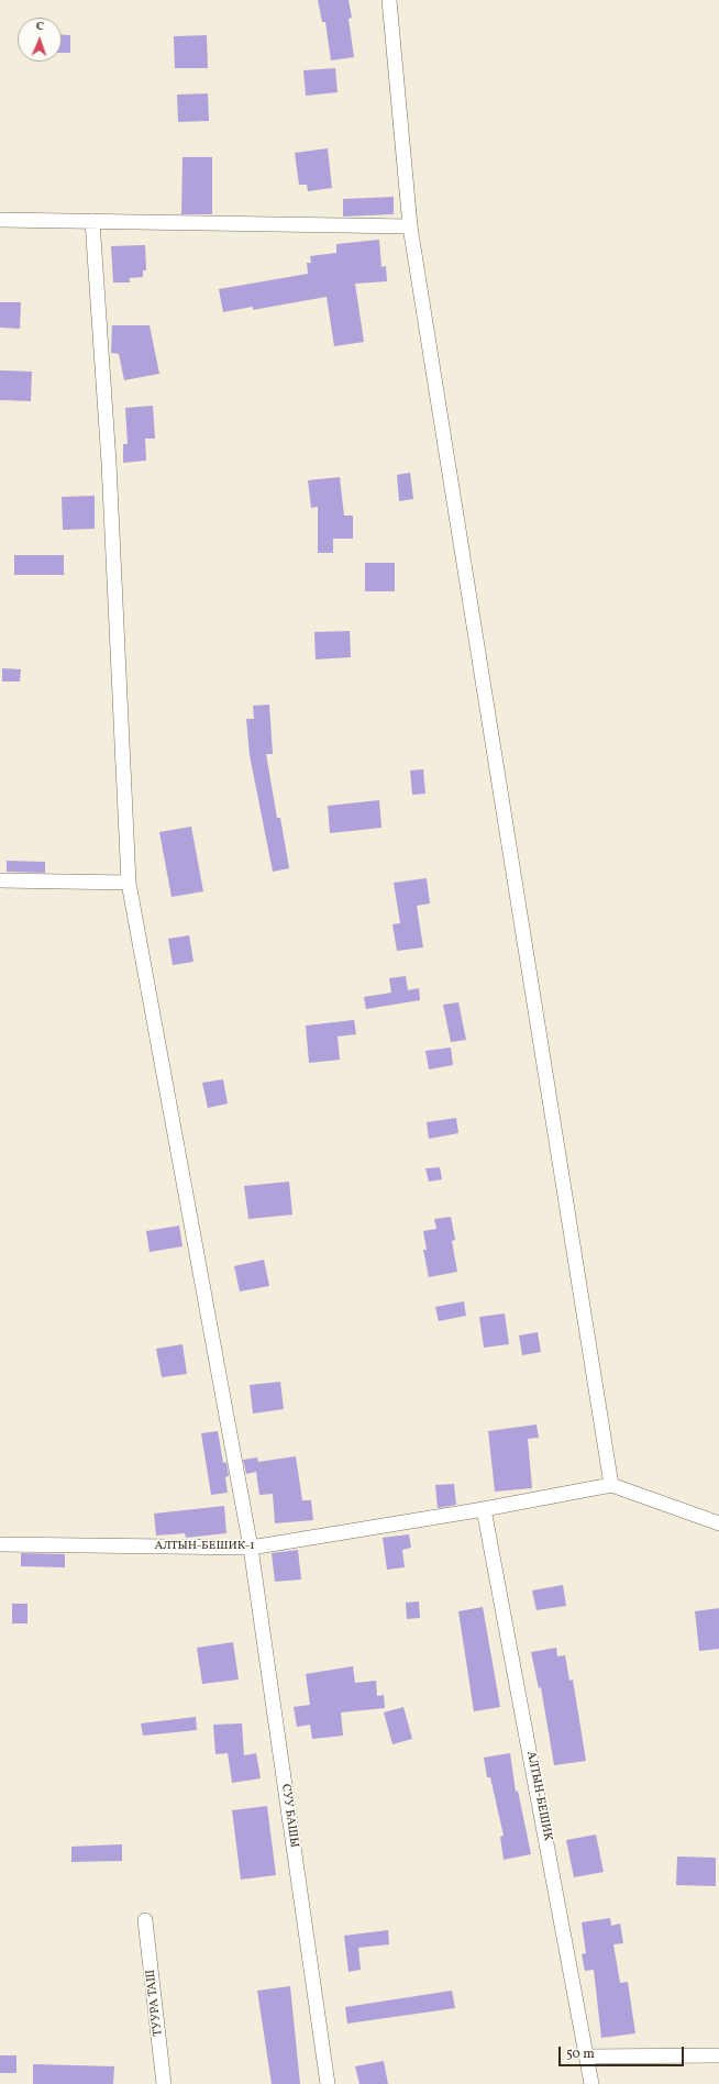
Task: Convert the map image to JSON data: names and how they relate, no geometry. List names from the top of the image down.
{
  "streets": {
    "street": [
      "АЛТЫН-БЕШИК-1",
      "АЛТЫН-БЕШИК",
      "СУУ БАШЫ",
      "ТУУРА ТАШ"
    ]
  },
  "crossings": [
    ["АЛТЫН-БЕШИК-1", "АЛТЫН-БЕШИК"],
    ["АЛТЫН-БЕШИК-1", "СУУ БАШЫ"]
  ],
  "scale_bar": "50 m",
  "north": "top"
}
